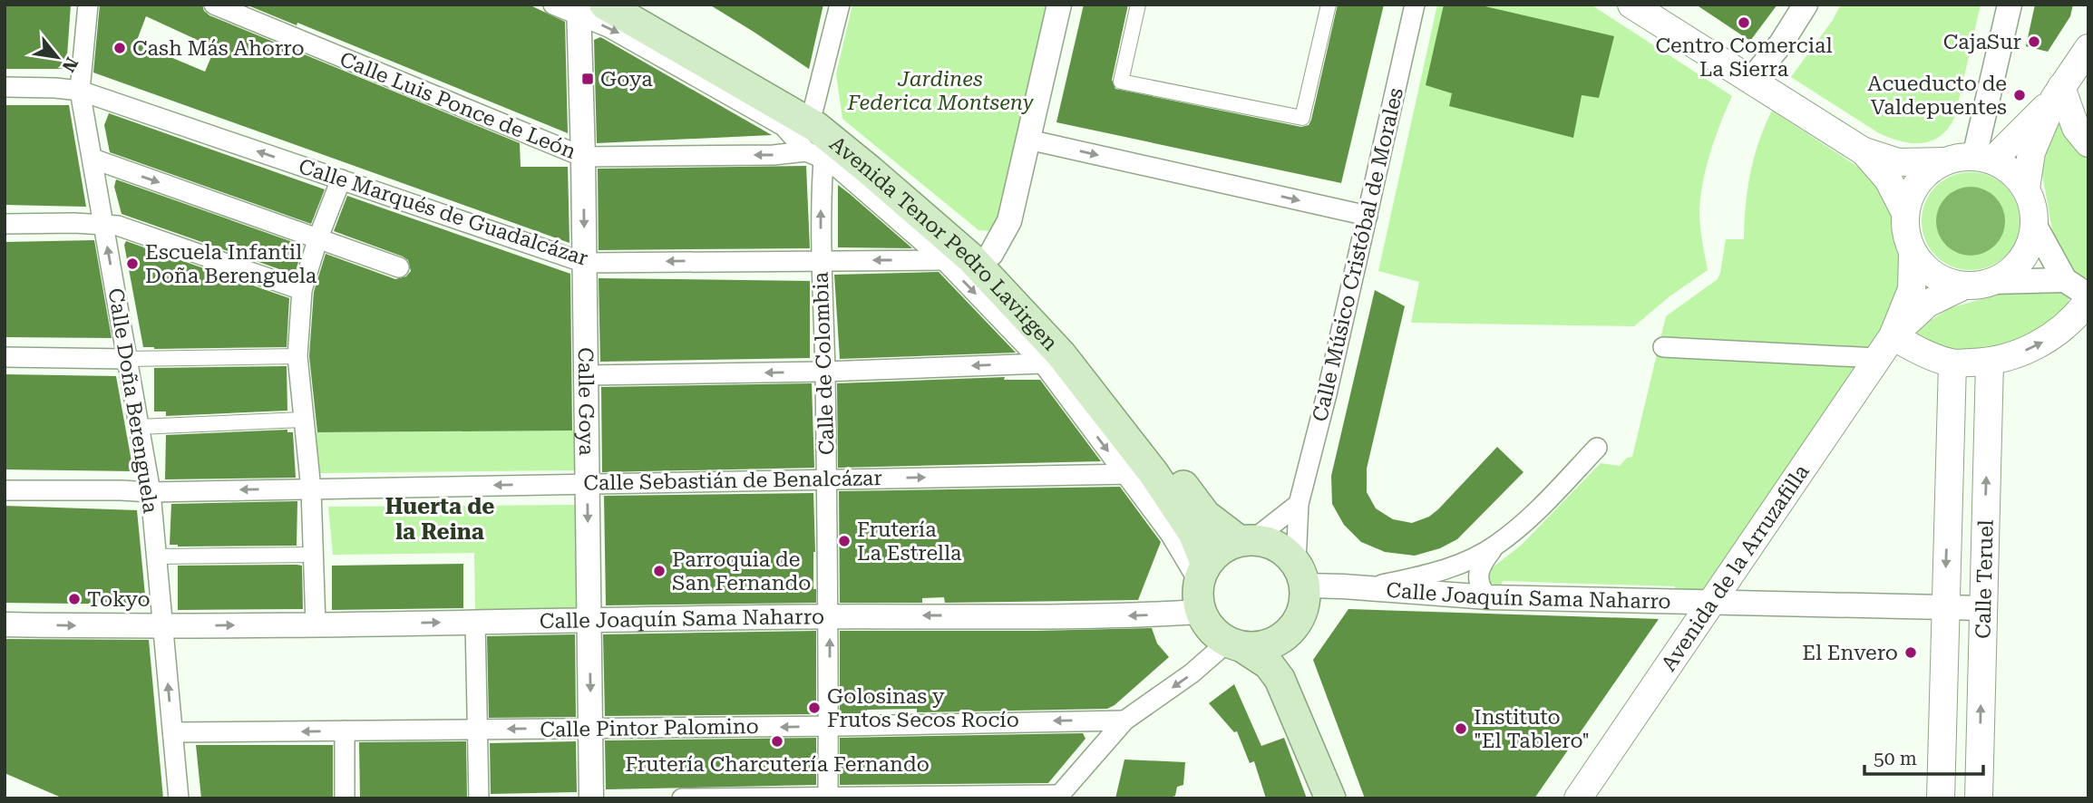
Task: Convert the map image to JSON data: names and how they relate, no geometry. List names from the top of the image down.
{
  "streets": {
    "main road": ["Avenida Tenor Pedro Lavirgen", "Avenida de la Arruzafilla", "Calle Teruel"],
    "street": [
      "Calle Luis Ponce de León",
      "Calle Marqués de Guadalcázar",
      "Calle Músico Cristóbal de Morales",
      "Calle de Colombia",
      "Calle Doña Berenguela",
      "Calle Goya",
      "Calle Sebastián de Benalcázar",
      "Calle Joaquín Sama Naharro",
      "Calle Pintor Palomino"
    ]
  },
  "crossings": [
    ["Calle Luis Ponce de León", "Avenida Tenor Pedro Lavirgen"],
    ["Calle Luis Ponce de León", "Calle de Colombia"],
    ["Calle Luis Ponce de León", "Calle Goya"],
    ["Calle Marqués de Guadalcázar", "Avenida Tenor Pedro Lavirgen"],
    ["Calle Marqués de Guadalcázar", "Calle de Colombia"],
    ["Calle Marqués de Guadalcázar", "Calle Doña Berenguela"],
    ["Calle Marqués de Guadalcázar", "Calle Goya"],
    ["Avenida Tenor Pedro Lavirgen", "Calle Músico Cristóbal de Morales"],
    ["Avenida Tenor Pedro Lavirgen", "Calle de Colombia"],
    ["Avenida Tenor Pedro Lavirgen", "Calle Goya"],
    ["Avenida Tenor Pedro Lavirgen", "Calle Sebastián de Benalcázar"],
    ["Avenida Tenor Pedro Lavirgen", "Calle Joaquín Sama Naharro"],
    ["Calle Músico Cristóbal de Morales", "Calle Joaquín Sama Naharro"],
    ["Calle de Colombia", "Calle Sebastián de Benalcázar"],
    ["Calle de Colombia", "Calle Joaquín Sama Naharro"],
    ["Calle de Colombia", "Calle Pintor Palomino"],
    ["Calle Doña Berenguela", "Calle Sebastián de Benalcázar"],
    ["Calle Doña Berenguela", "Calle Joaquín Sama Naharro"],
    ["Calle Doña Berenguela", "Calle Pintor Palomino"],
    ["Calle Goya", "Calle Sebastián de Benalcázar"],
    ["Calle Goya", "Calle Joaquín Sama Naharro"],
    ["Calle Goya", "Calle Pintor Palomino"],
    ["Avenida de la Arruzafilla", "Calle Joaquín Sama Naharro"],
    ["Calle Teruel", "Calle Joaquín Sama Naharro"]
  ],
  "one_way": ["Calle Luis Ponce de León"],
  "districts": ["Huerta de la Reina"],
  "parks": ["Jardines Federica Montseny"],
  "places": {
    "other": [
      "Centro Comercial La Sierra",
      "CajaSur",
      "Cash Más Ahorro",
      "Acueducto de Valdepuentes",
      "Escuela Infantil Doña Berenguela",
      "Frutería La Estrella",
      "Parroquia de San Fernando",
      "Tokyo",
      "El Envero",
      "Golosinas y Frutos Secos Rocío",
      "Instituto \"El Tablero\"",
      "Frutería Charcutería Fernando"
    ],
    "transit": ["Goya"]
  },
  "scale_bar": "50 m",
  "north": "bottom right"
}
